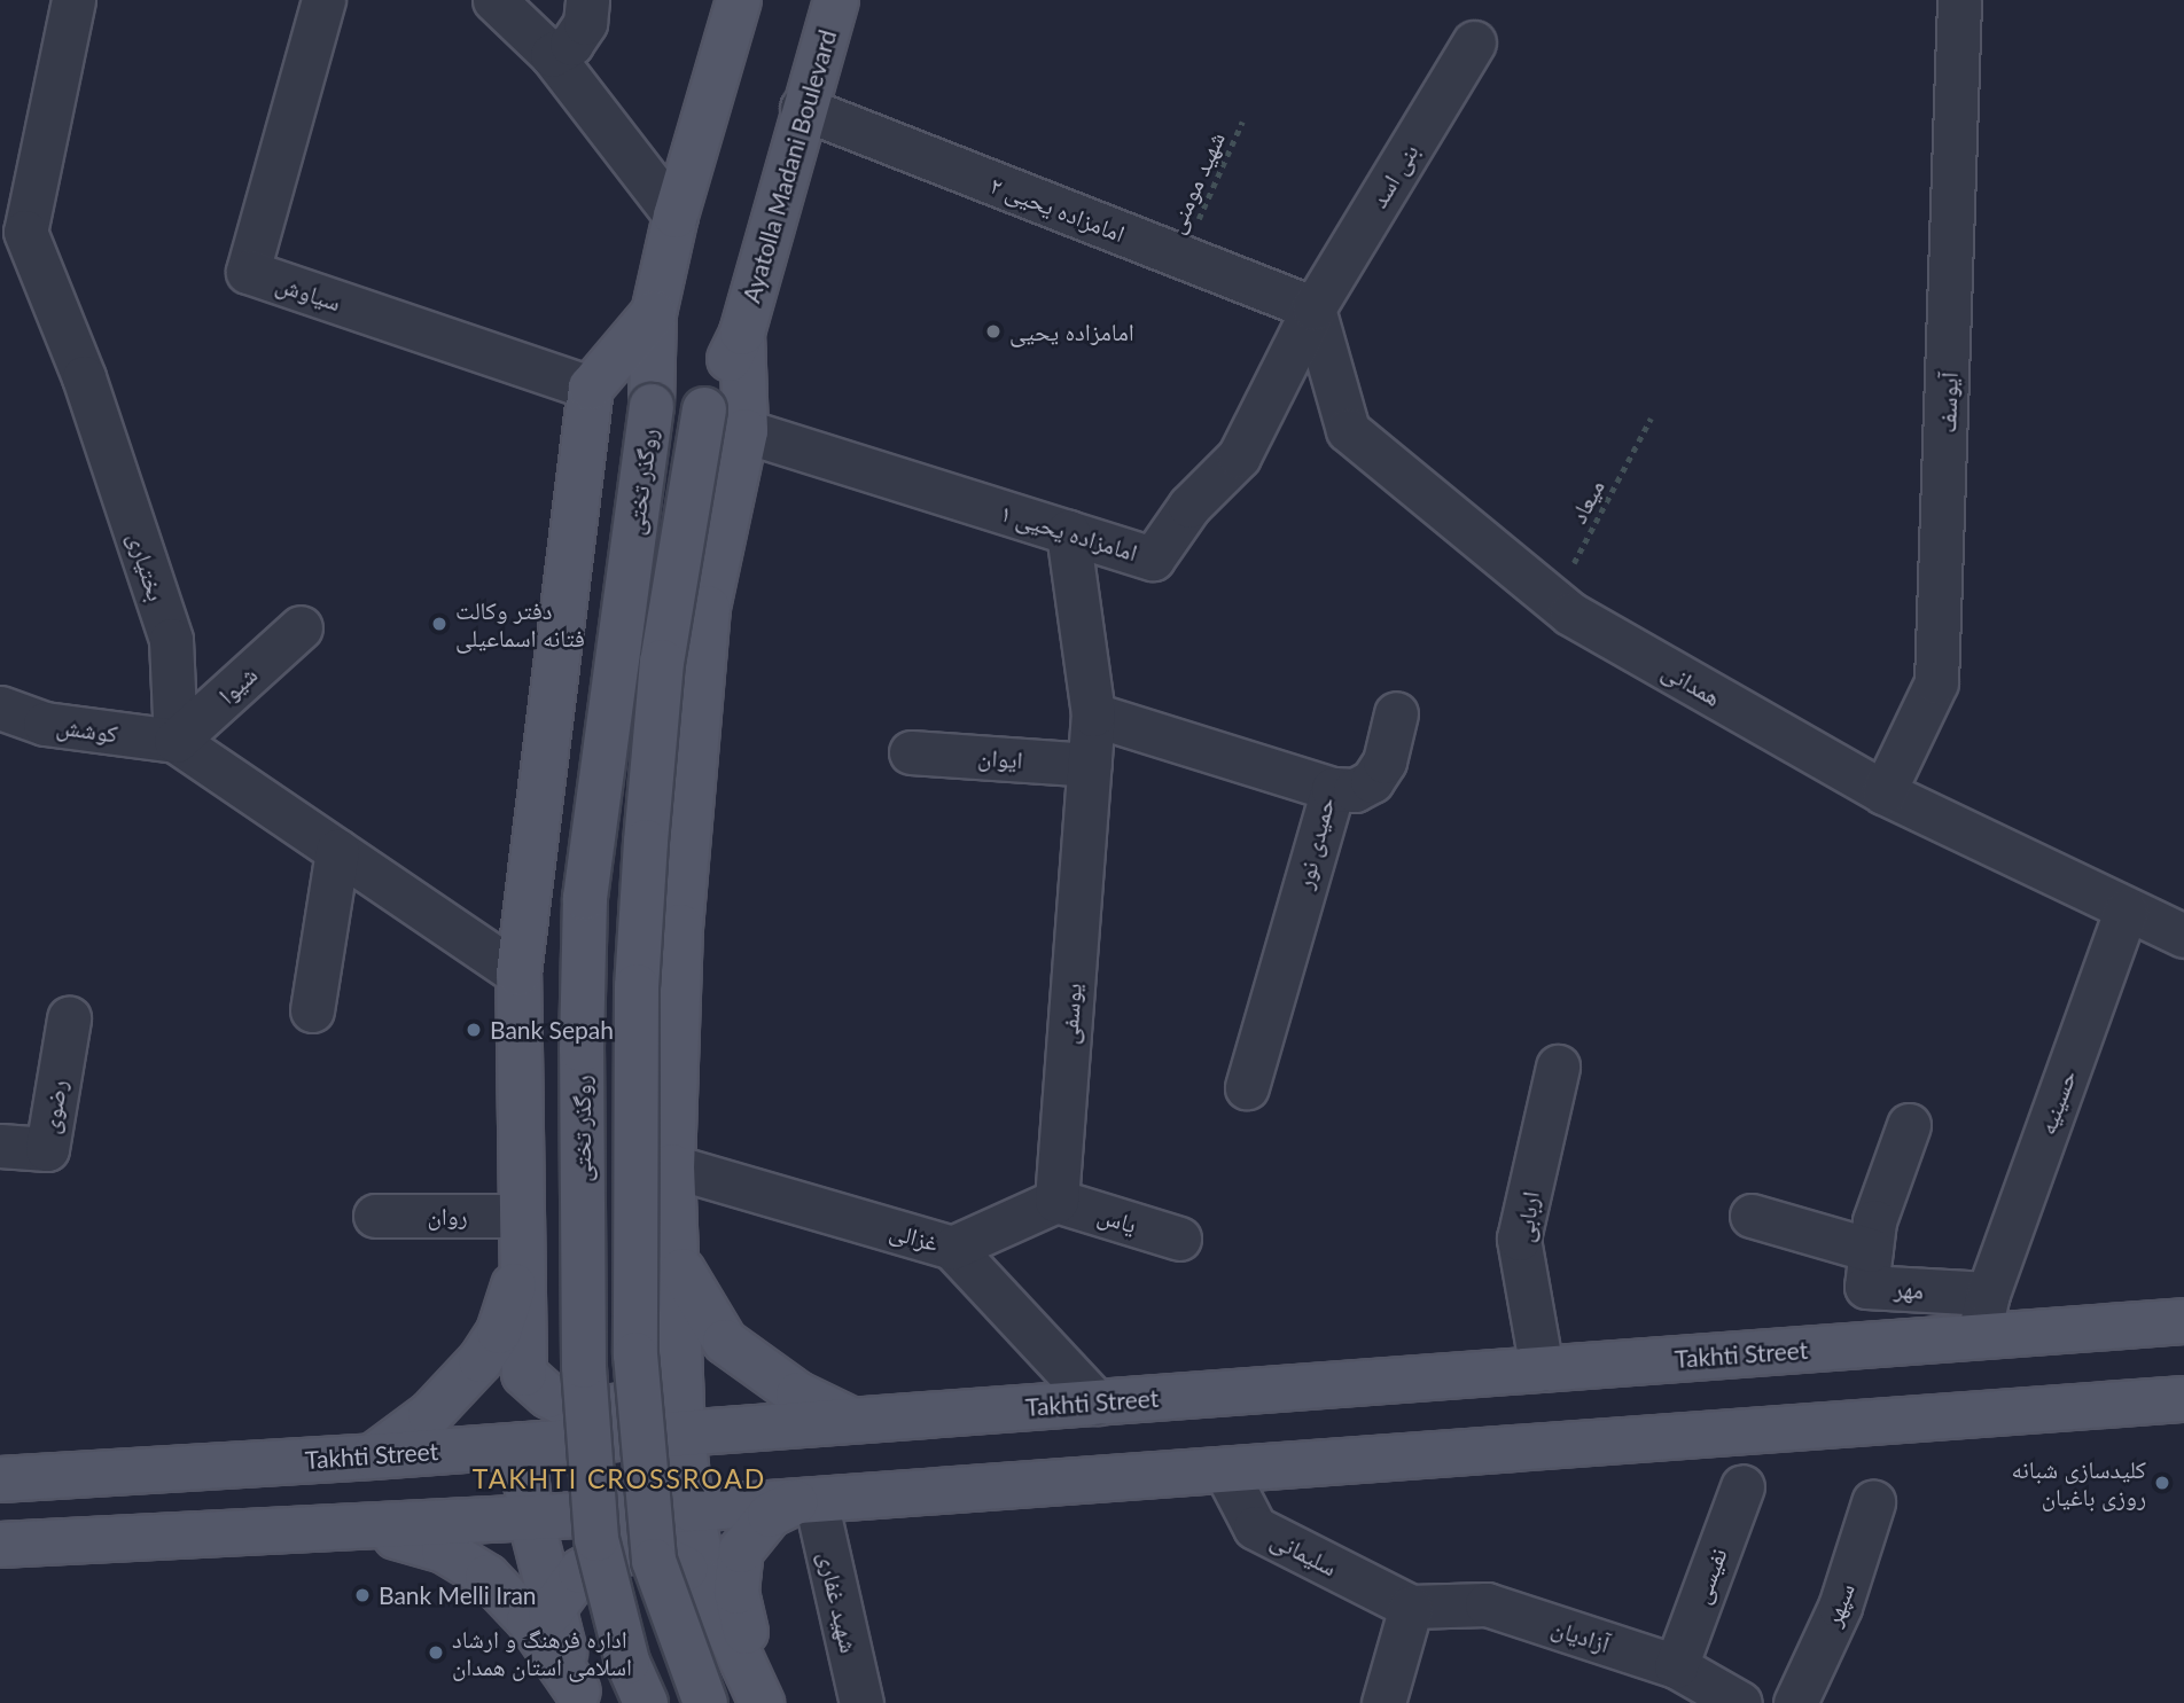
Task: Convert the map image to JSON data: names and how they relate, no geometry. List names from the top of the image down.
{
  "streets": {
    "main road": ["Ayatolla Madani Boulevard", "روگذر تختی", "Takhti Street"],
    "street": [
      "بنی اسد",
      "امامزاده یحیی ۲",
      "سیاوش",
      "آیوسف",
      "امامزاده یحیی ۱",
      "بختیاری",
      "همدانی",
      "شیوا",
      "کوشش",
      "ایوان",
      "حمیدی نور",
      "یوسفی",
      "حسینیه",
      "رضوی",
      "روان",
      "اربابی",
      "یاس",
      "غزالی",
      "مهر",
      "سلیمانی",
      "نفیسی",
      "شهید غفاری",
      "سپهر",
      "آزادیان"
    ],
    "path": ["شهید مومنی", "میعاد"]
  },
  "crossings": [
    ["Ayatolla Madani Boulevard", "امامزاده یحیی ۲"],
    ["Ayatolla Madani Boulevard", "روگذر تختی"],
    ["بنی اسد", "امامزاده یحیی ۲"],
    ["بنی اسد", "امامزاده یحیی ۱"],
    ["بنی اسد", "همدانی"],
    ["شهید مومنی", "امامزاده یحیی ۲"],
    ["امامزاده یحیی ۲", "امامزاده یحیی ۱"],
    ["امامزاده یحیی ۲", "همدانی"],
    ["آیوسف", "همدانی"],
    ["میعاد", "همدانی"],
    ["امامزاده یحیی ۱", "همدانی"],
    ["امامزاده یحیی ۱", "یوسفی"],
    ["بختیاری", "شیوا"],
    ["بختیاری", "کوشش"],
    ["همدانی", "حسینیه"],
    ["شیوا", "کوشش"],
    ["ایوان", "یوسفی"],
    ["حمیدی نور", "یوسفی"],
    ["یوسفی", "یاس"],
    ["حسینیه", "مهر"],
    ["حسینیه", "Takhti Street"],
    ["اربابی", "Takhti Street"],
    ["غزالی", "Takhti Street"],
    ["سلیمانی", "آزادیان"],
    ["نفیسی", "آزادیان"]
  ],
  "districts": ["TAKHTI CROSSROAD"],
  "places": [
    "امامزاده یحیی",
    "دفتر وکالت فتانه اسماعیلی",
    "Bank Sepah",
    "کلیدسازی شبانه روزی باغیان",
    "Bank Melli Iran",
    "اداره فرهنگ و ارشاد اسلامی استان همدان"
  ]
}
